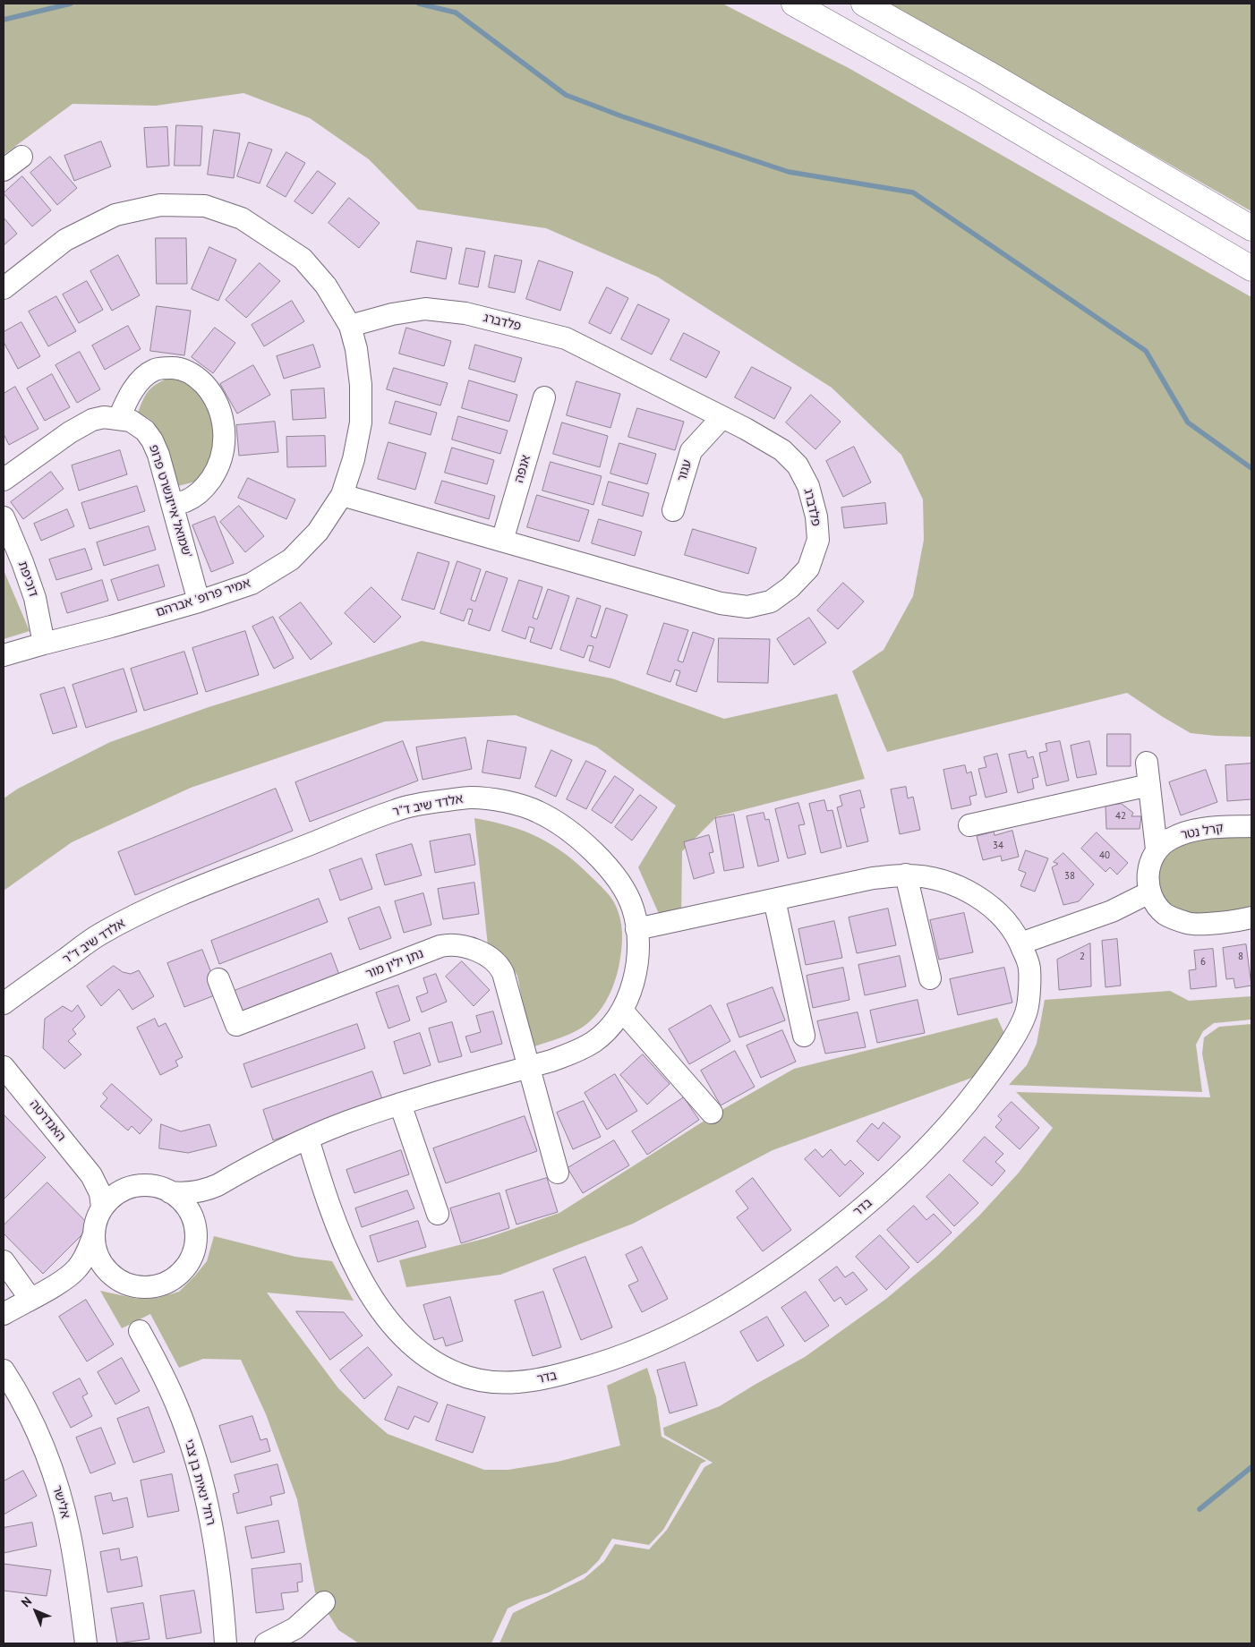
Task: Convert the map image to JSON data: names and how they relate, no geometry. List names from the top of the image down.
{
  "streets": {
    "street": [
      "פלדברג",
      "אנפה",
      "עגור",
      "שמואל אייזנשרט פרופ'",
      "דוכיפת",
      "אמיר פרופ' אברהם",
      "אלדד שיב ד\"ר",
      "קרל נטר",
      "נתן ילין מור",
      "האנדרטה",
      "בדר",
      "רחל ינאית בן צבי",
      "אלישר"
    ]
  },
  "crossings": [
    ["פלדברג", "אנפה"],
    ["פלדברג", "עגור"],
    ["פלדברג", "אמיר פרופ' אברהם"],
    ["שמואל אייזנשרט פרופ'", "אמיר פרופ' אברהם"],
    ["דוכיפת", "אמיר פרופ' אברהם"],
    ["אלדד שיב ד\"ר", "נתן ילין מור"],
    ["אלדד שיב ד\"ר", "האנדרטה"],
    ["אלדד שיב ד\"ר", "בדר"]
  ],
  "house_numbers": [
    "42",
    "34",
    "40",
    "38",
    "2",
    "8",
    "6"
  ],
  "north": "top left"
}
